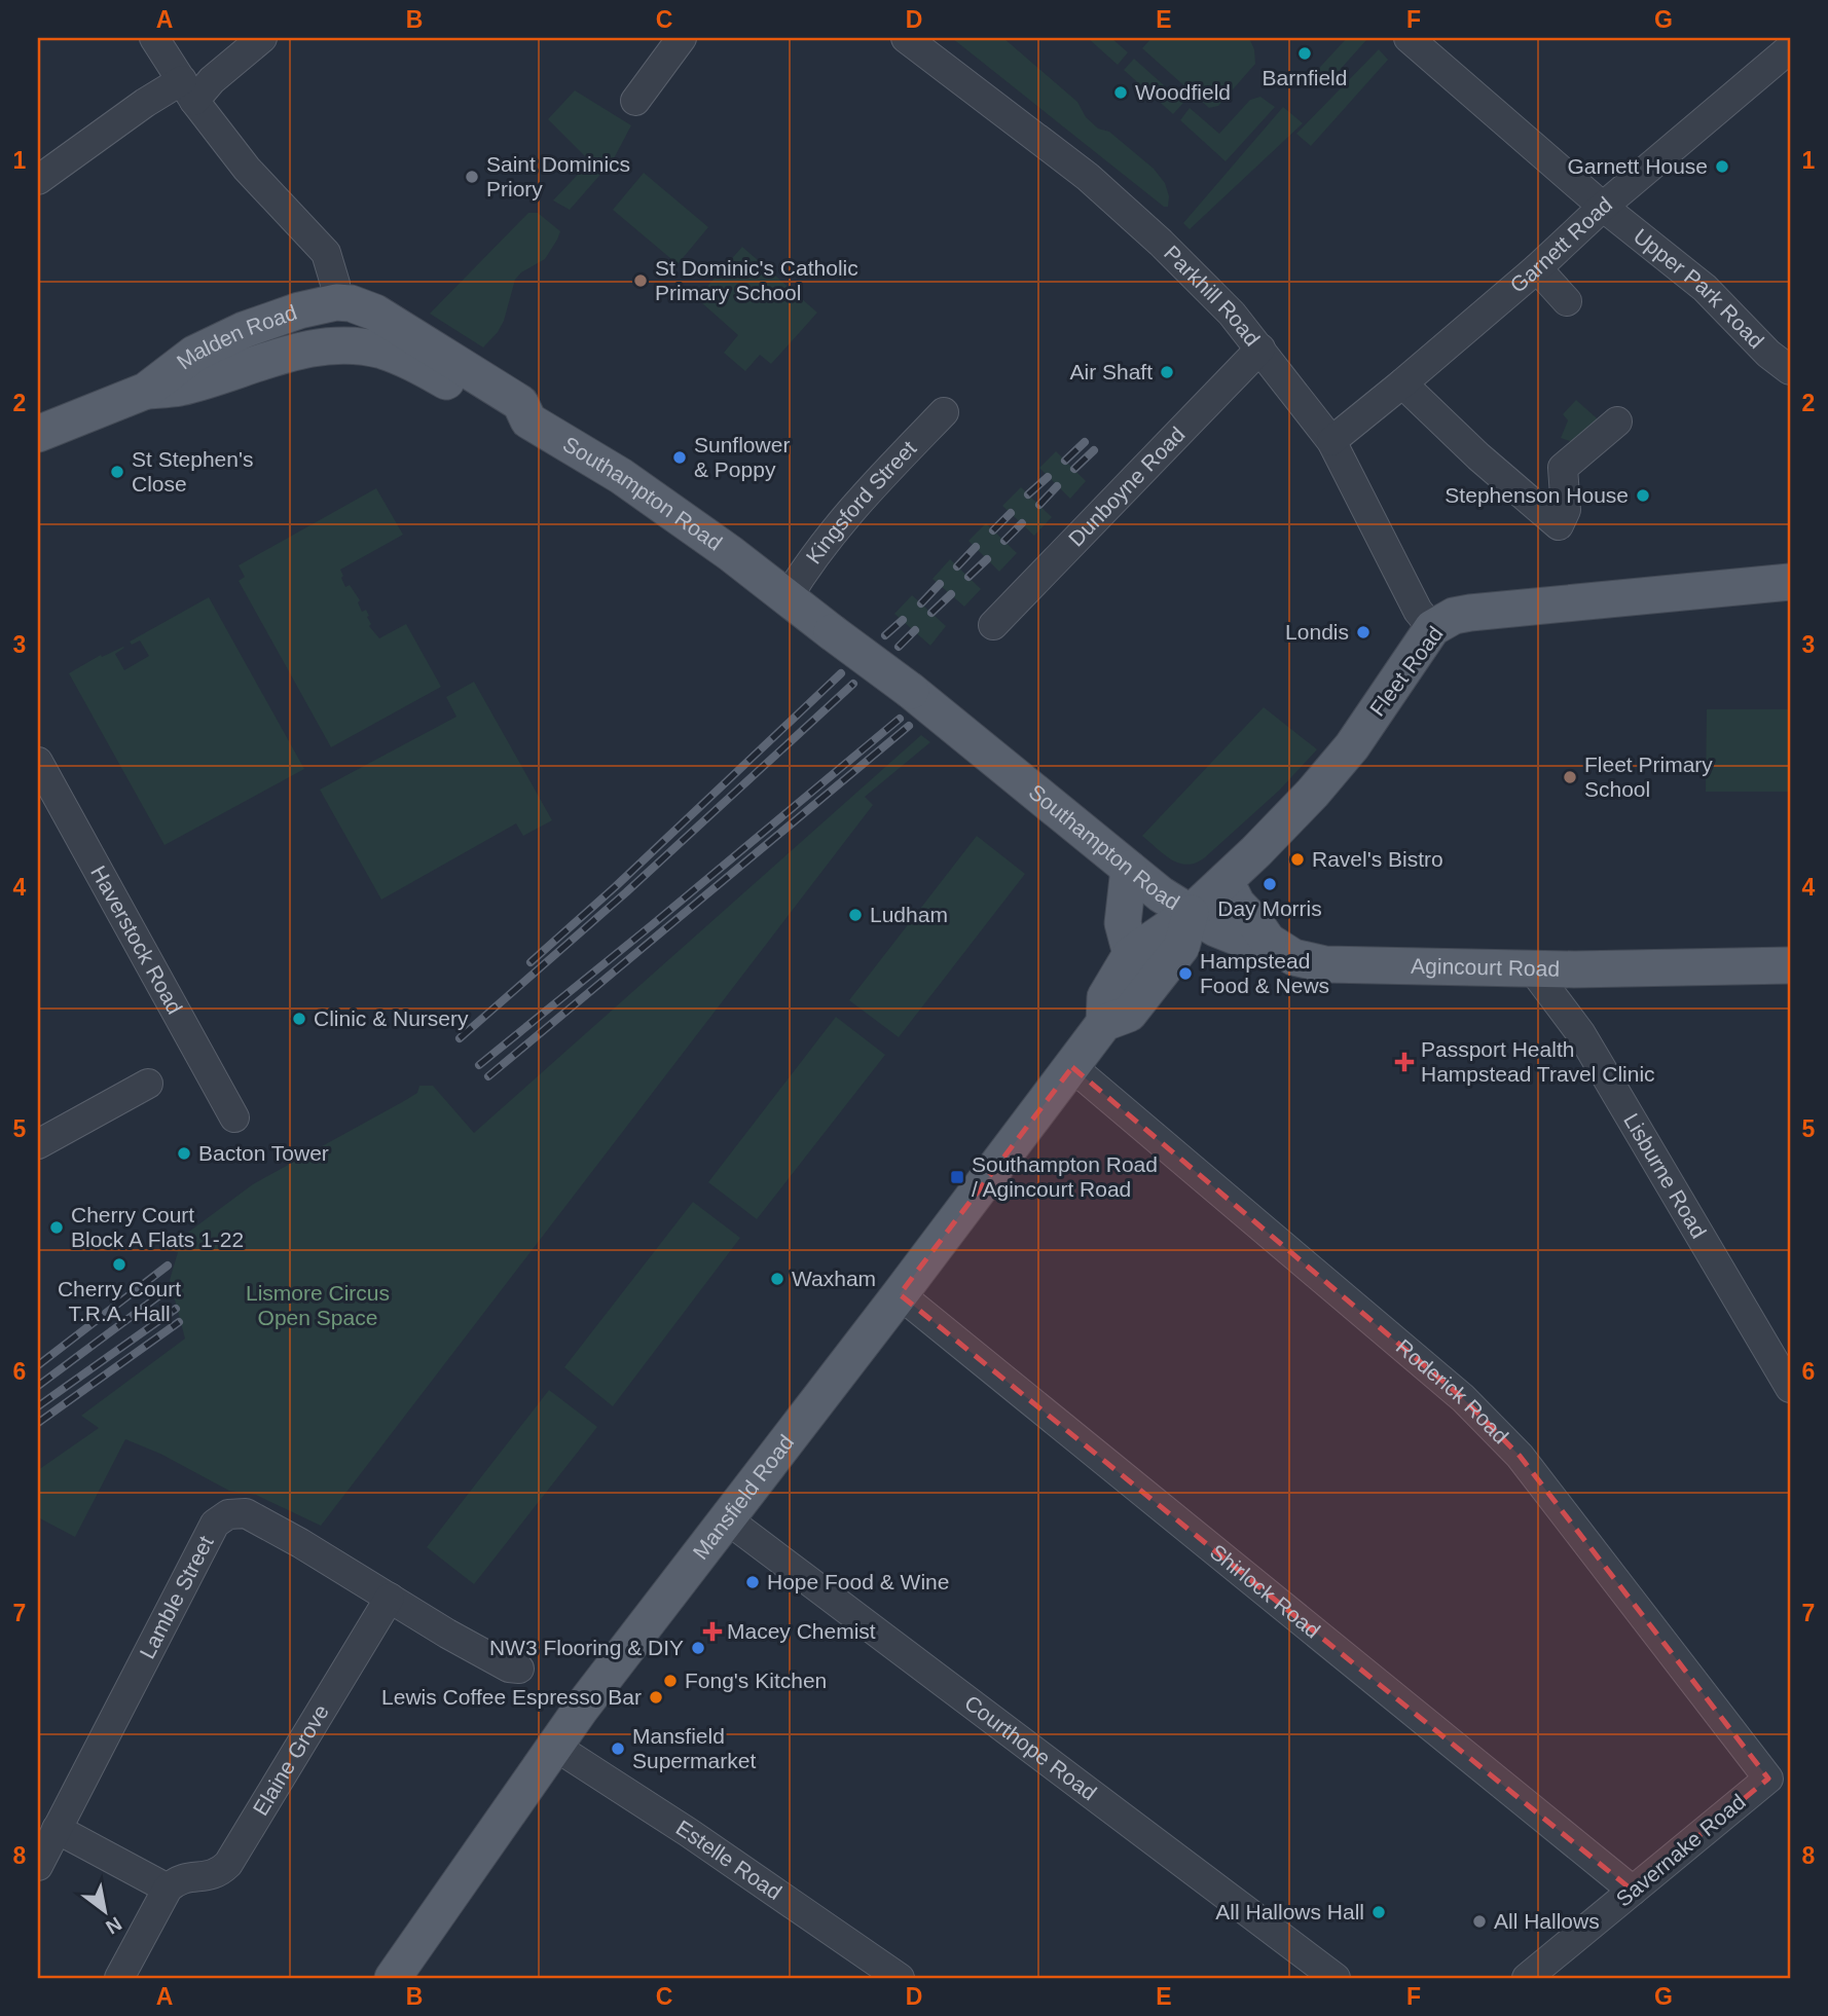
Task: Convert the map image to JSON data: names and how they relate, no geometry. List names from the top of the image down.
{
  "streets": {
    "main road": [
      "Malden Road",
      "Southampton Road",
      "Fleet Road",
      "Agincourt Road",
      "Mansfield Road"
    ],
    "street": [
      "Garnett Road",
      "Upper Park Road",
      "Parkhill Road",
      "Dunboyne Road",
      "Kingsford Street",
      "Haverstock Road",
      "Lisburne Road",
      "Roderick Road",
      "Shirlock Road",
      "Lamble Street",
      "Courthope Road",
      "Elaine Grove",
      "Savernake Road",
      "Estelle Road"
    ]
  },
  "crossings": [
    ["Garnett Road", "Upper Park Road"],
    ["Garnett Road", "Parkhill Road"],
    ["Parkhill Road", "Dunboyne Road"],
    ["Parkhill Road", "Fleet Road"],
    ["Malden Road", "Southampton Road"],
    ["Southampton Road", "Kingsford Street"],
    ["Southampton Road", "Fleet Road"],
    ["Southampton Road", "Agincourt Road"],
    ["Southampton Road", "Mansfield Road"],
    ["Fleet Road", "Agincourt Road"],
    ["Fleet Road", "Mansfield Road"],
    ["Agincourt Road", "Lisburne Road"],
    ["Agincourt Road", "Mansfield Road"],
    ["Roderick Road", "Mansfield Road"],
    ["Roderick Road", "Savernake Road"],
    ["Mansfield Road", "Shirlock Road"],
    ["Mansfield Road", "Courthope Road"],
    ["Mansfield Road", "Estelle Road"],
    ["Shirlock Road", "Savernake Road"],
    ["Lamble Street", "Elaine Grove"]
  ],
  "parks": ["Lismore Circus Open Space"],
  "places": {
    "other": [
      "Barnfield",
      "Woodfield",
      "Garnett House",
      "Saint Dominics Priory",
      "St Dominic's Catholic Primary School",
      "Air Shaft",
      "Sunflower & Poppy",
      "St Stephen's Close",
      "Stephenson House",
      "Londis",
      "Fleet Primary School",
      "Ravel's Bistro",
      "Day Morris",
      "Ludham",
      "Hampstead Food & News",
      "Clinic & Nursery",
      "Bacton Tower",
      "Cherry Court Block A Flats 1-22",
      "Cherry Court T.R.A. Hall",
      "Waxham",
      "Hope Food & Wine",
      "NW3 Flooring & DIY",
      "Fong's Kitchen",
      "Lewis Coffee Espresso Bar",
      "Mansfield Supermarket",
      "All Hallows Hall",
      "All Hallows"
    ],
    "health": ["Passport Health Hampstead Travel Clinic", "Macey Chemist"],
    "transit": ["Southampton Road / Agincourt Road"]
  },
  "north": "bottom right",
  "grid": {
    "columns": [
      "A",
      "B",
      "C",
      "D",
      "E",
      "F",
      "G"
    ],
    "rows": [
      "1",
      "2",
      "3",
      "4",
      "5",
      "6",
      "7",
      "8"
    ]
  }
}
